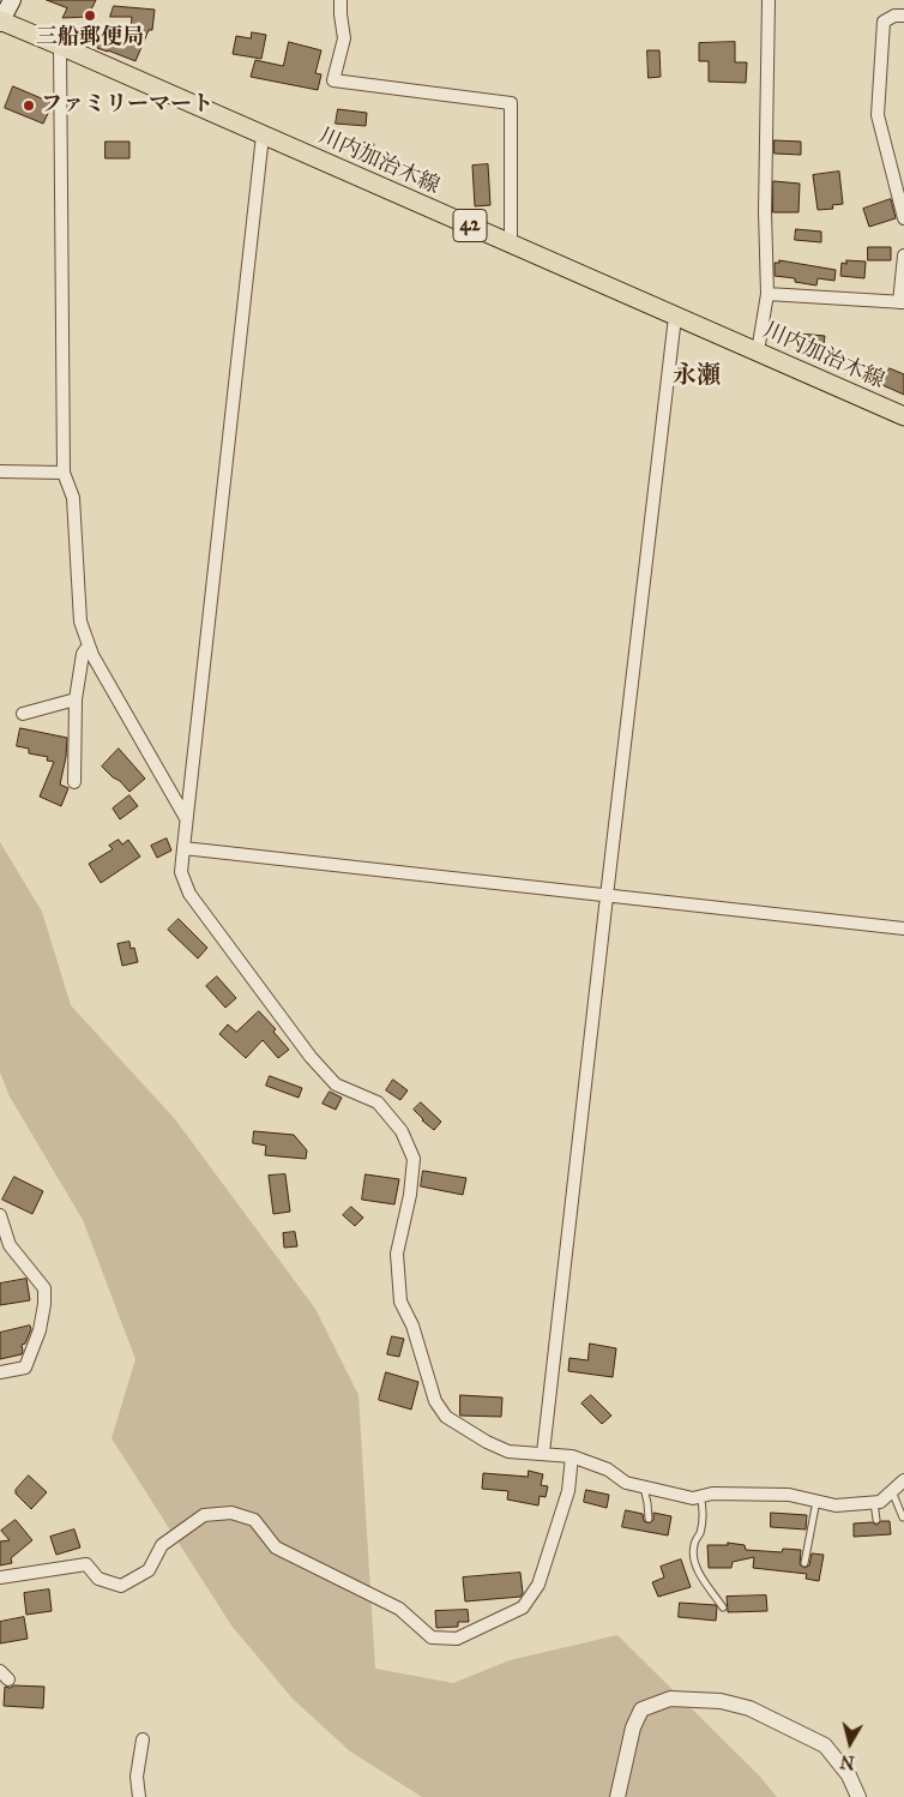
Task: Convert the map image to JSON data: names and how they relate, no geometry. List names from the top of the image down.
{
  "streets": {
    "main road": ["川内加治木線", "42"]
  },
  "districts": ["永瀬"],
  "places": ["三船郵便局", "ファミリーマート"],
  "north": "bottom"
}
